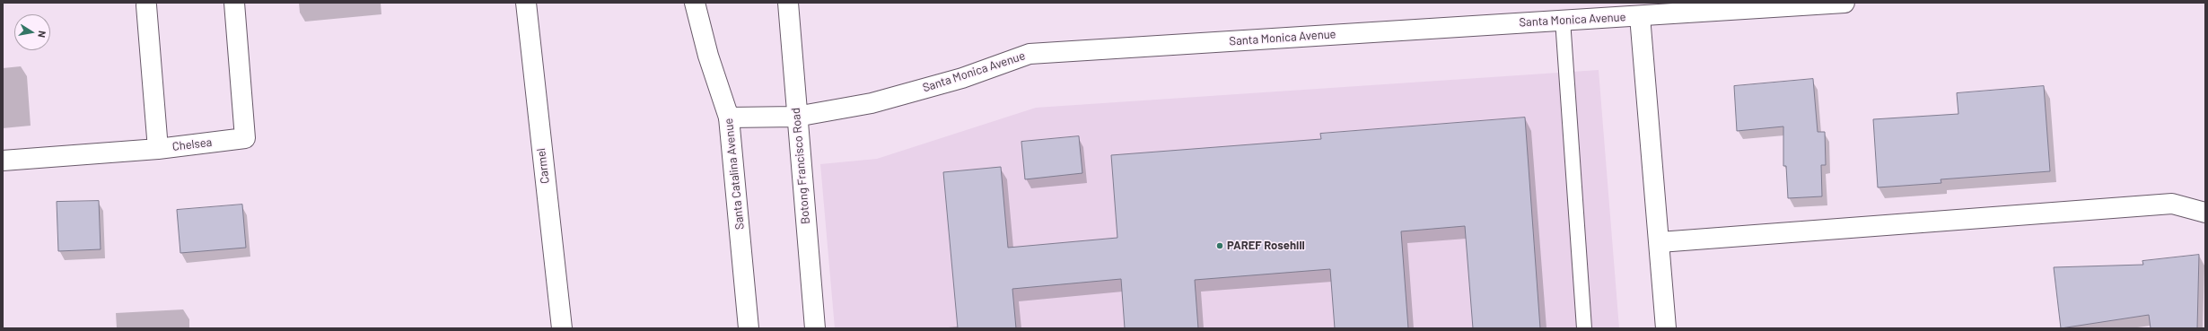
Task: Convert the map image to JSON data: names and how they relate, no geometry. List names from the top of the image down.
{
  "streets": {
    "street": [
      "Santa Monica Avenue",
      "Chelsea",
      "Carmel",
      "Botong Francisco Road",
      "Santa Catalina Avenue"
    ]
  },
  "crossings": [
    ["Santa Monica Avenue", "Botong Francisco Road"],
    ["Santa Monica Avenue", "Santa Catalina Avenue"]
  ],
  "places": ["PAREF Rosehill"],
  "north": "right"
}
